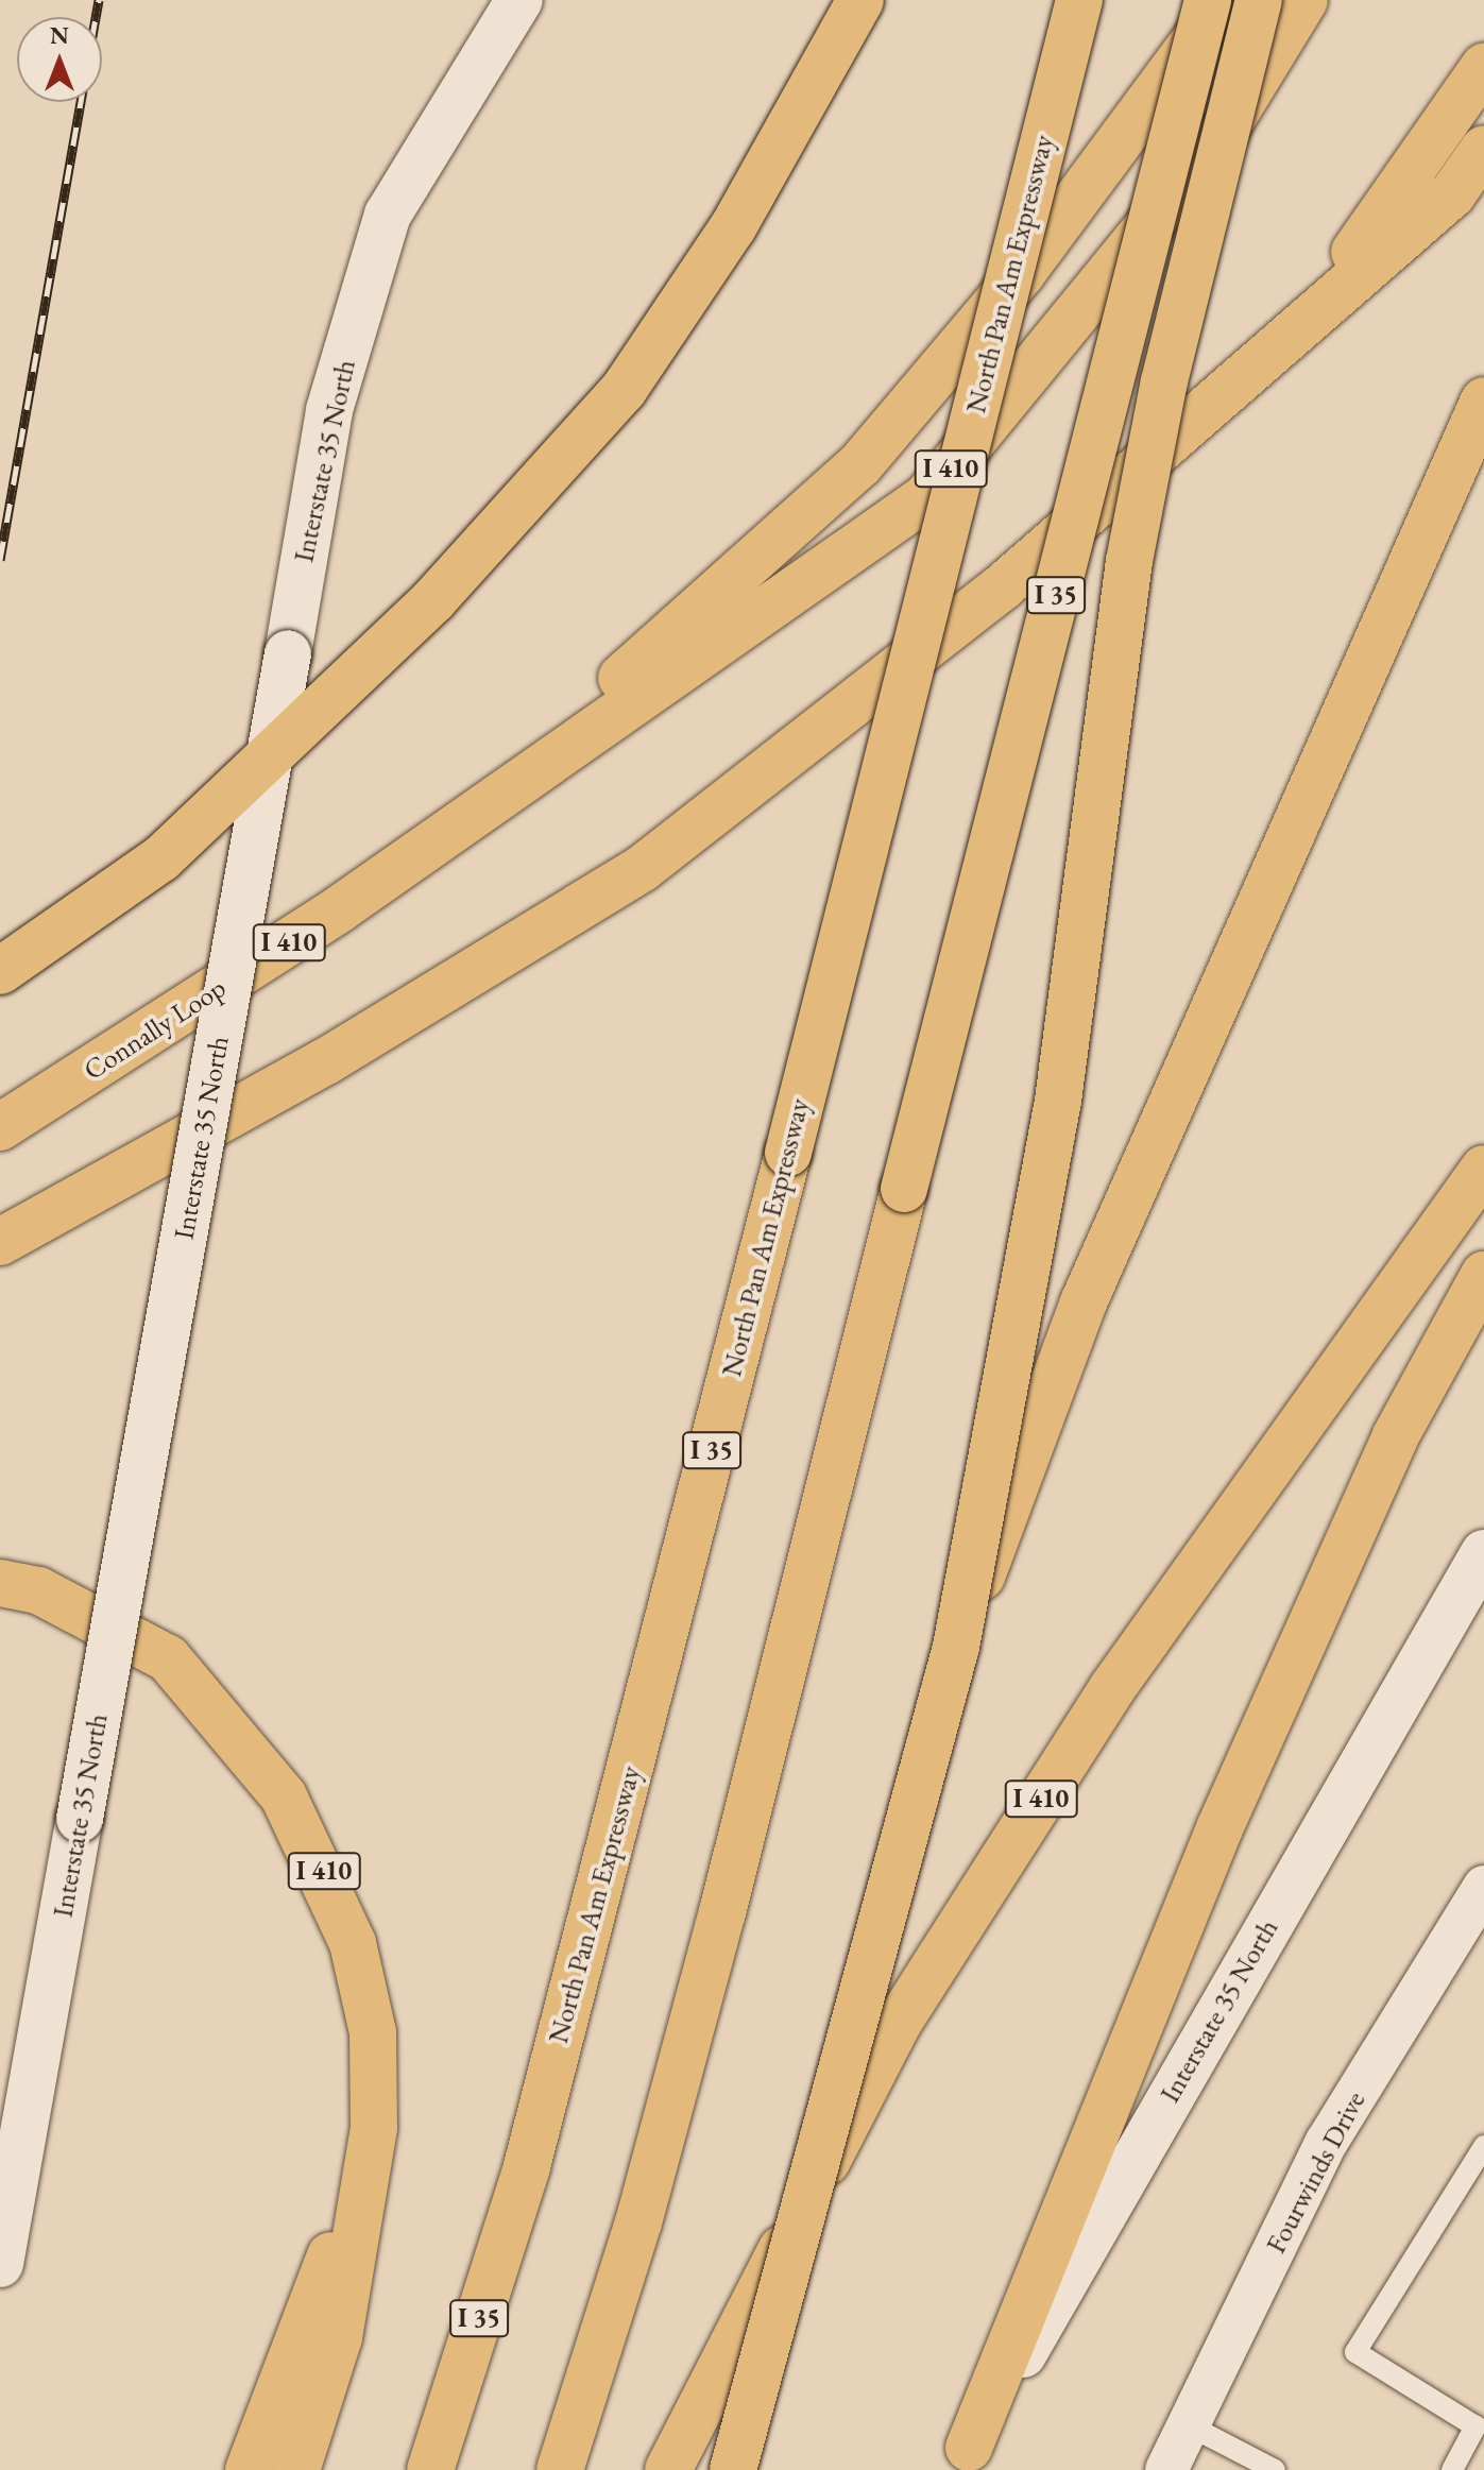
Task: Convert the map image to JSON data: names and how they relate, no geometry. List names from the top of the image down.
{
  "streets": {
    "highway": [
      "North Pan Am Expressway",
      "I 410",
      "I 35",
      "Connally Loop"
    ],
    "main road": ["Interstate 35 North"],
    "street": ["Fourwinds Drive"]
  },
  "crossings": [
    ["I 410", "Connally Loop"]
  ],
  "north": "top"
}
